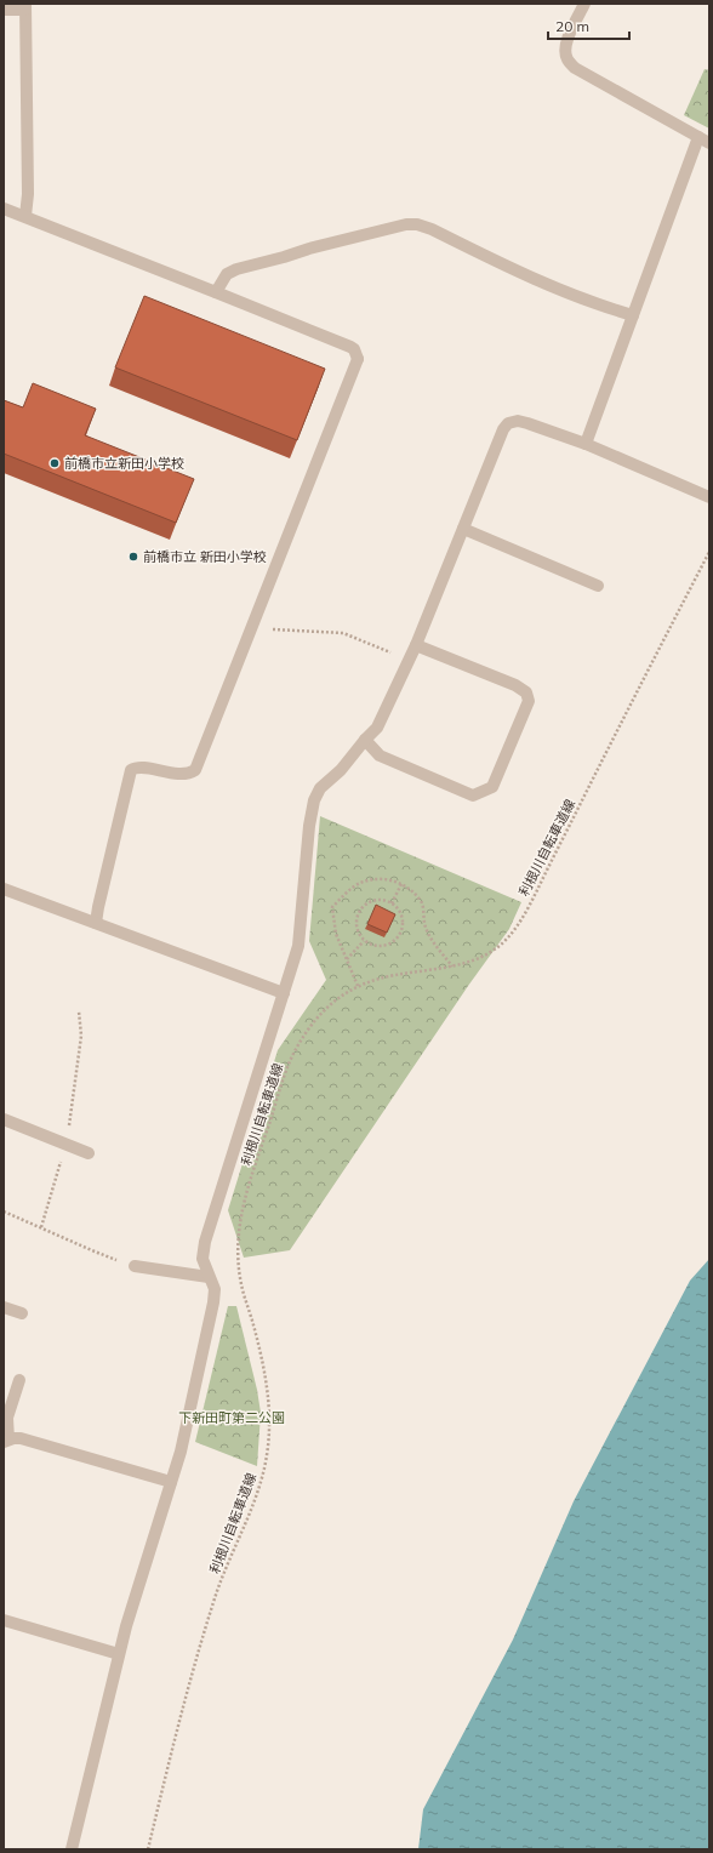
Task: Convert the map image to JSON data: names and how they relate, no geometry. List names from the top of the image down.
{
  "streets": {
    "path": ["利根川自転車道線"]
  },
  "parks": ["下新田町第二公園"],
  "places": ["前橋市立新田小学校", "前橋市立 新田小学校"],
  "scale_bar": "20 m"
}
